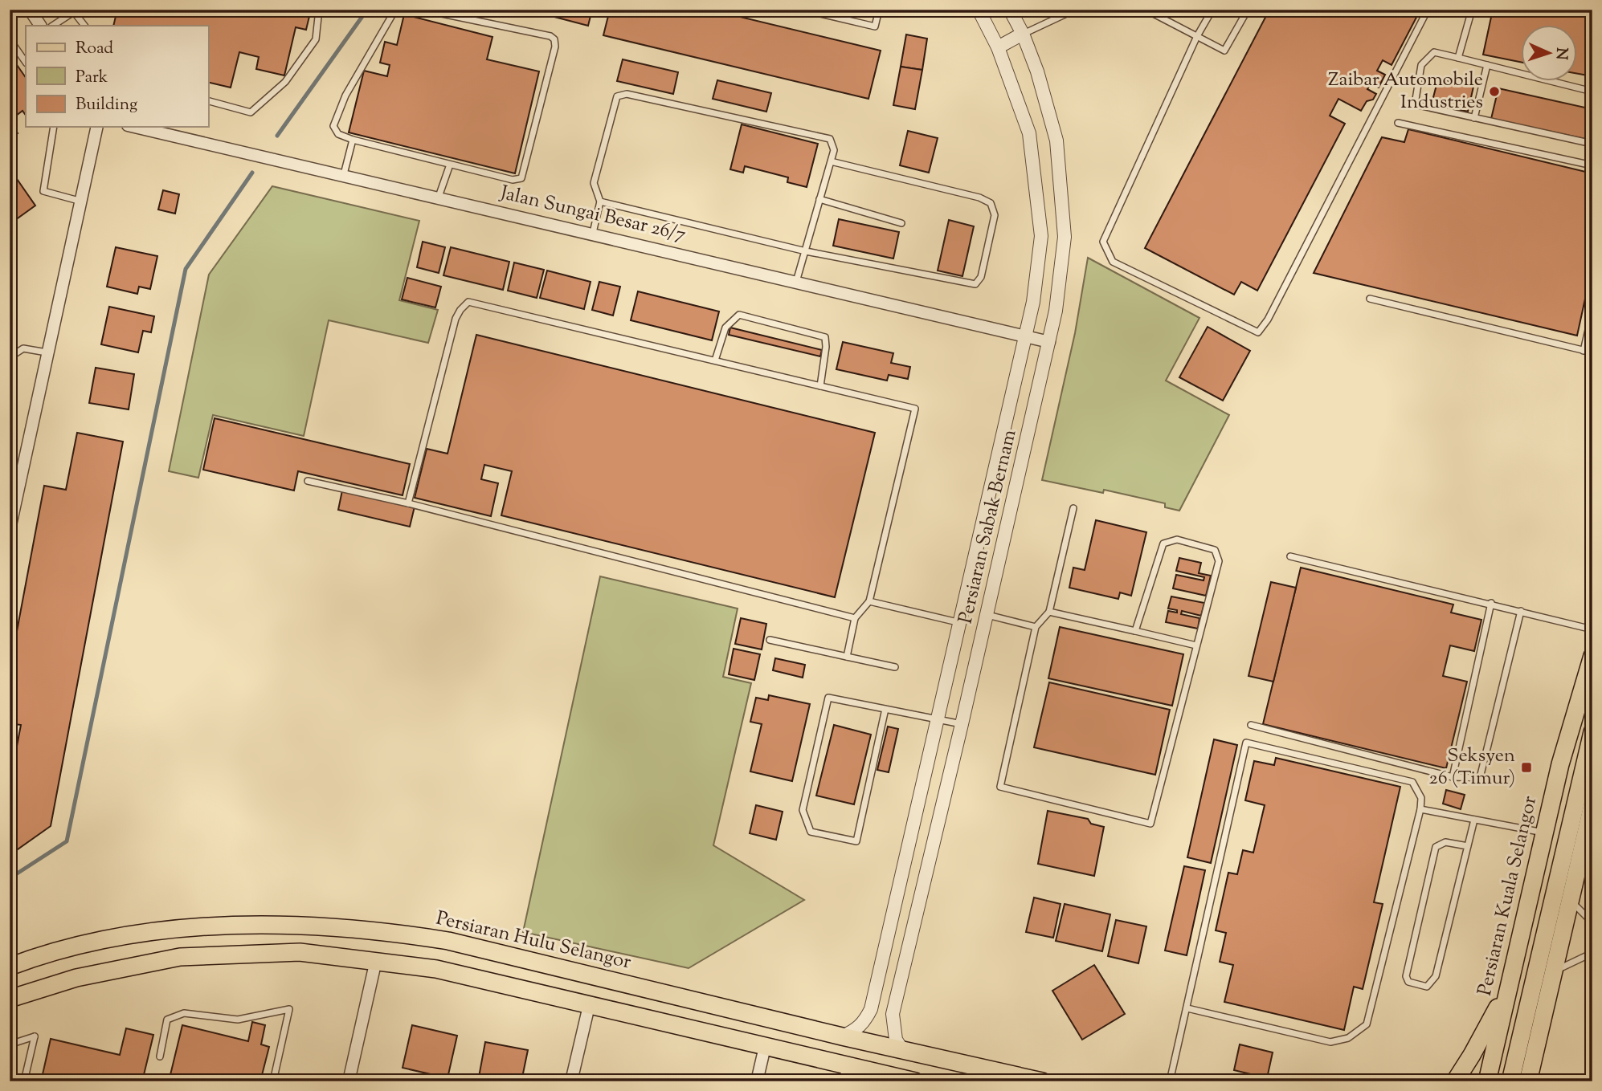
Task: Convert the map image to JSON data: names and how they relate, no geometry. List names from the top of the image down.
{
  "streets": {
    "main road": ["Persiaran Kuala Selangor", "Persiaran Hulu Selangor"],
    "street": ["Jalan Sungai Besar 26/7", "Persiaran Sabak Bernam"]
  },
  "crossings": [
    ["Jalan Sungai Besar 26/7", "Persiaran Sabak Bernam"],
    ["Persiaran Sabak Bernam", "Persiaran Hulu Selangor"]
  ],
  "places": {
    "other": ["Zaibar Automobile Industries"],
    "transit": ["Seksyen 26 (Timur)"]
  },
  "legend": ["Road", "Park", "Building"],
  "north": "right"
}
